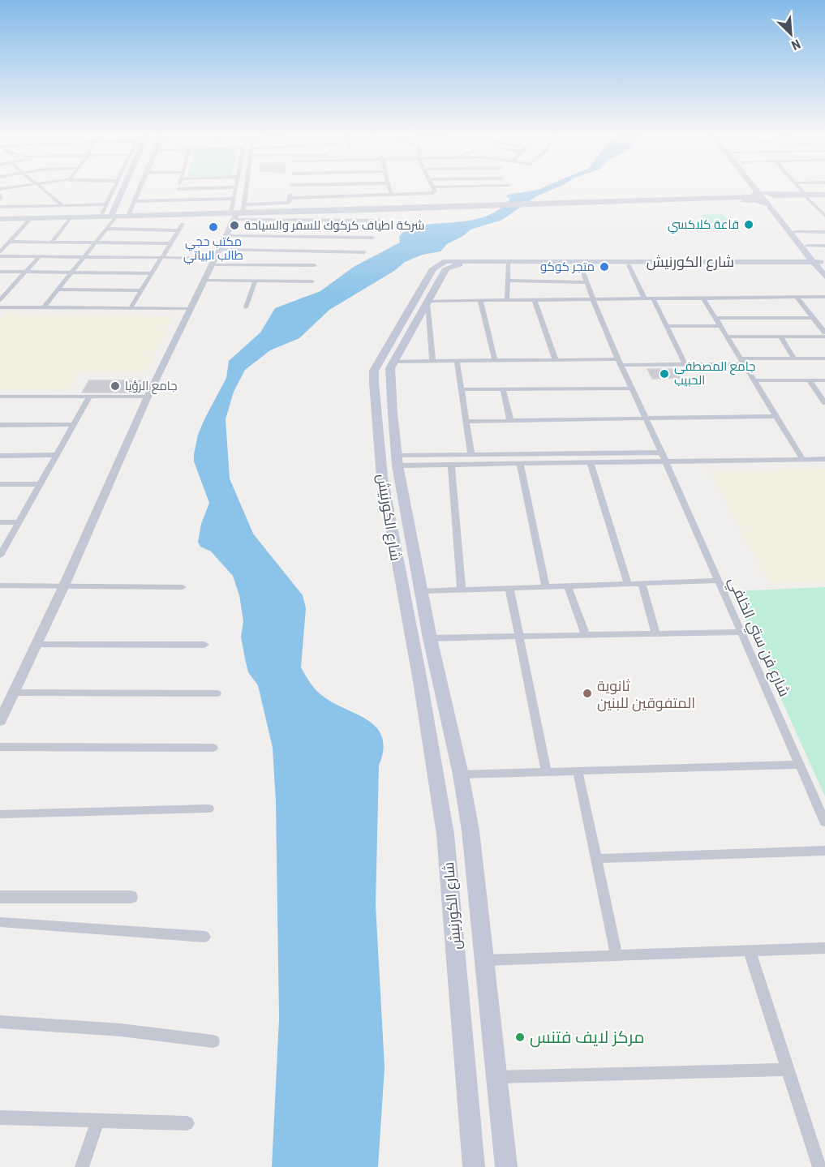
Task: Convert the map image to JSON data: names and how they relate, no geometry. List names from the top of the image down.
{
  "streets": {
    "main road": ["شارع الكورنيش"],
    "street": ["شارع فن ستي الخلفي"]
  },
  "crossings": [
    ["شارع الكورنيش", "شارع فن ستي الخلفي"]
  ],
  "places": [
    "قاعة كلاكسي",
    "شركة اطياف كركوك للسفر والسياحة",
    "مكتب حجي طالب البياتي",
    "متجر كوكو",
    "جامع المصطفى الحبيب",
    "جامع الرؤيا",
    "ثانوية المتفوقين للبنين",
    "مركز لايف فتنس"
  ],
  "north": "bottom right"
}
